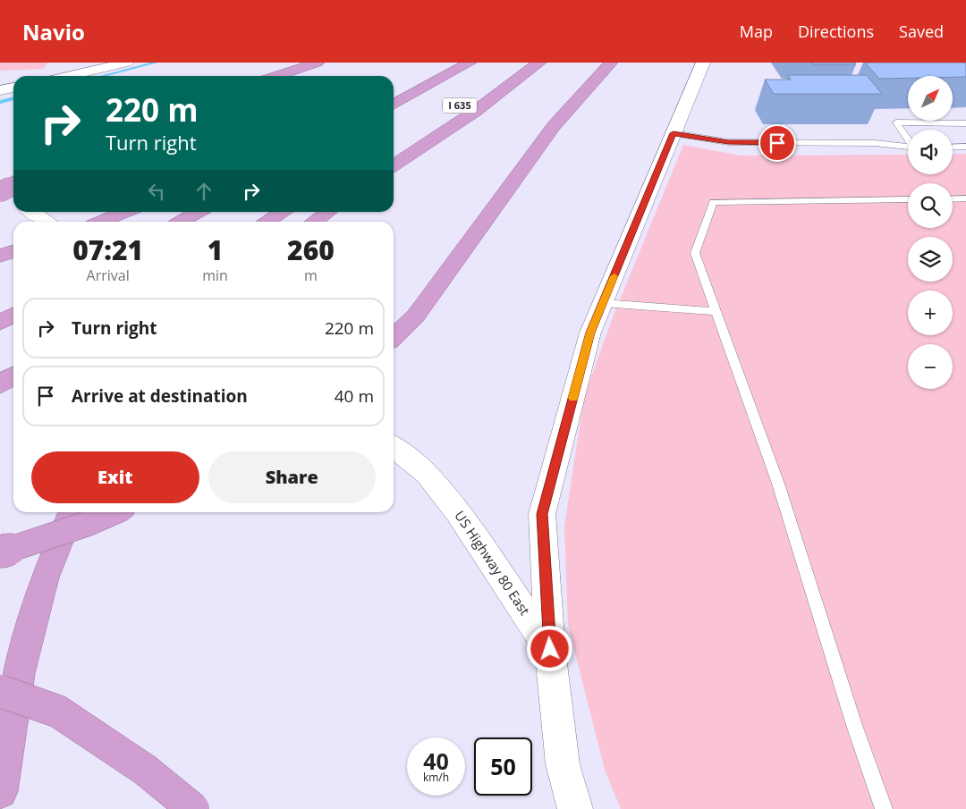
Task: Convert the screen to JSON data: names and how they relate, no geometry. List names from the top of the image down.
{
  "streets": {
    "highway": ["I 635"],
    "main road": ["US Highway 80 East"]
  },
  "north": "top right",
  "page": {
    "header": "Navio",
    "nav": ["Map", "Directions", "Saved"],
    "map_buttons": ["+", "−"],
    "turn": ["220 m", "Turn right"],
    "eta": [
      "07:21",
      "Arrival",
      "1",
      "min",
      "260",
      "m"
    ],
    "list": [
      {
        "name": "Turn right",
        "value": "220 m"
      },
      {
        "name": "Arrive at destination",
        "value": "40 m"
      }
    ],
    "buttons": ["Exit", "Share"],
    "speed": "40 km/h",
    "limit": "50"
  }
}
